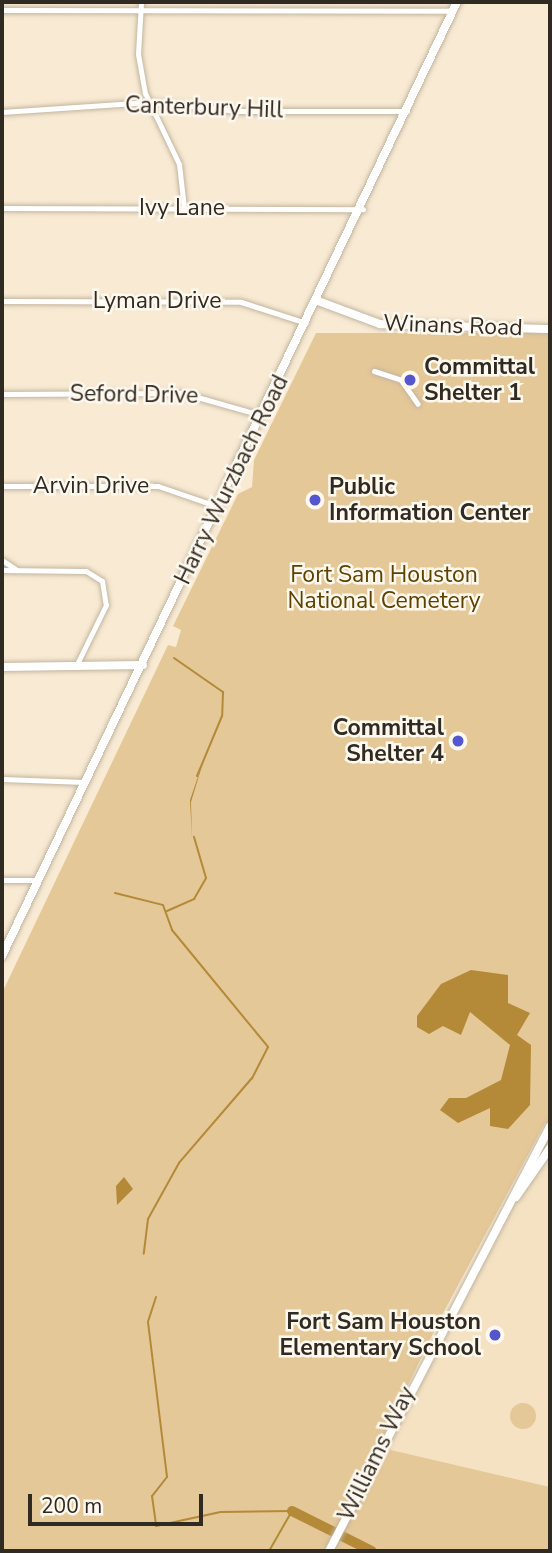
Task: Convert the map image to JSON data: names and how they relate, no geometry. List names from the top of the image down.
{
  "streets": {
    "main road": ["Winans Road", "Harry Wurzbach Road", "Williams Way"],
    "street": [
      "Canterbury Hill",
      "Ivy Lane",
      "Lyman Drive",
      "Seford Drive",
      "Arvin Drive"
    ]
  },
  "crossings": [
    ["Canterbury Hill", "Harry Wurzbach Road"],
    ["Ivy Lane", "Harry Wurzbach Road"],
    ["Lyman Drive", "Harry Wurzbach Road"],
    ["Winans Road", "Harry Wurzbach Road"],
    ["Seford Drive", "Harry Wurzbach Road"],
    ["Harry Wurzbach Road", "Arvin Drive"]
  ],
  "parks": ["Fort Sam Houston National Cemetery"],
  "places": [
    "Committal Shelter 1",
    "Public Information Center",
    "Committal Shelter 4",
    "Fort Sam Houston Elementary School"
  ],
  "scale_bar": "200 m"
}
